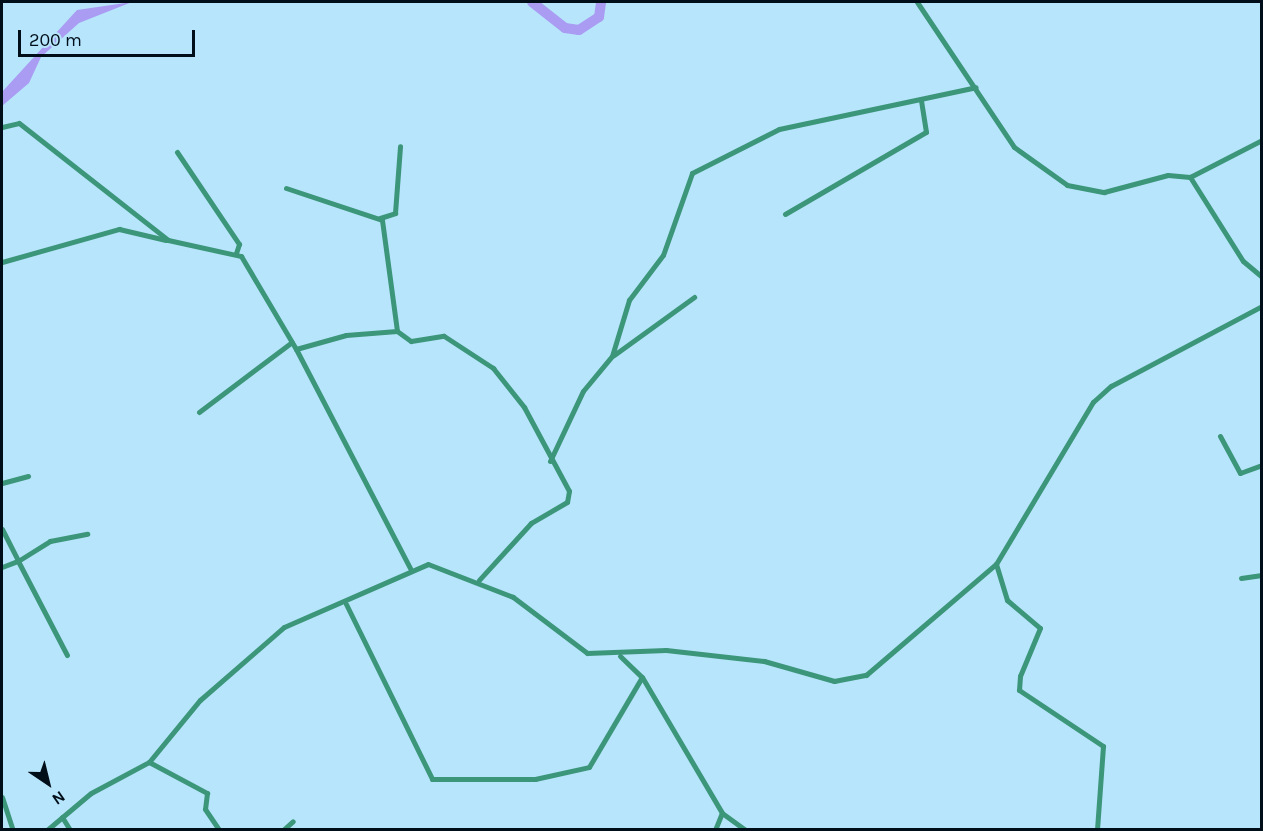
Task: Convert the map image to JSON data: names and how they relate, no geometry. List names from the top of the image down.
{
  "scale_bar": "200 m",
  "north": "bottom right"
}
